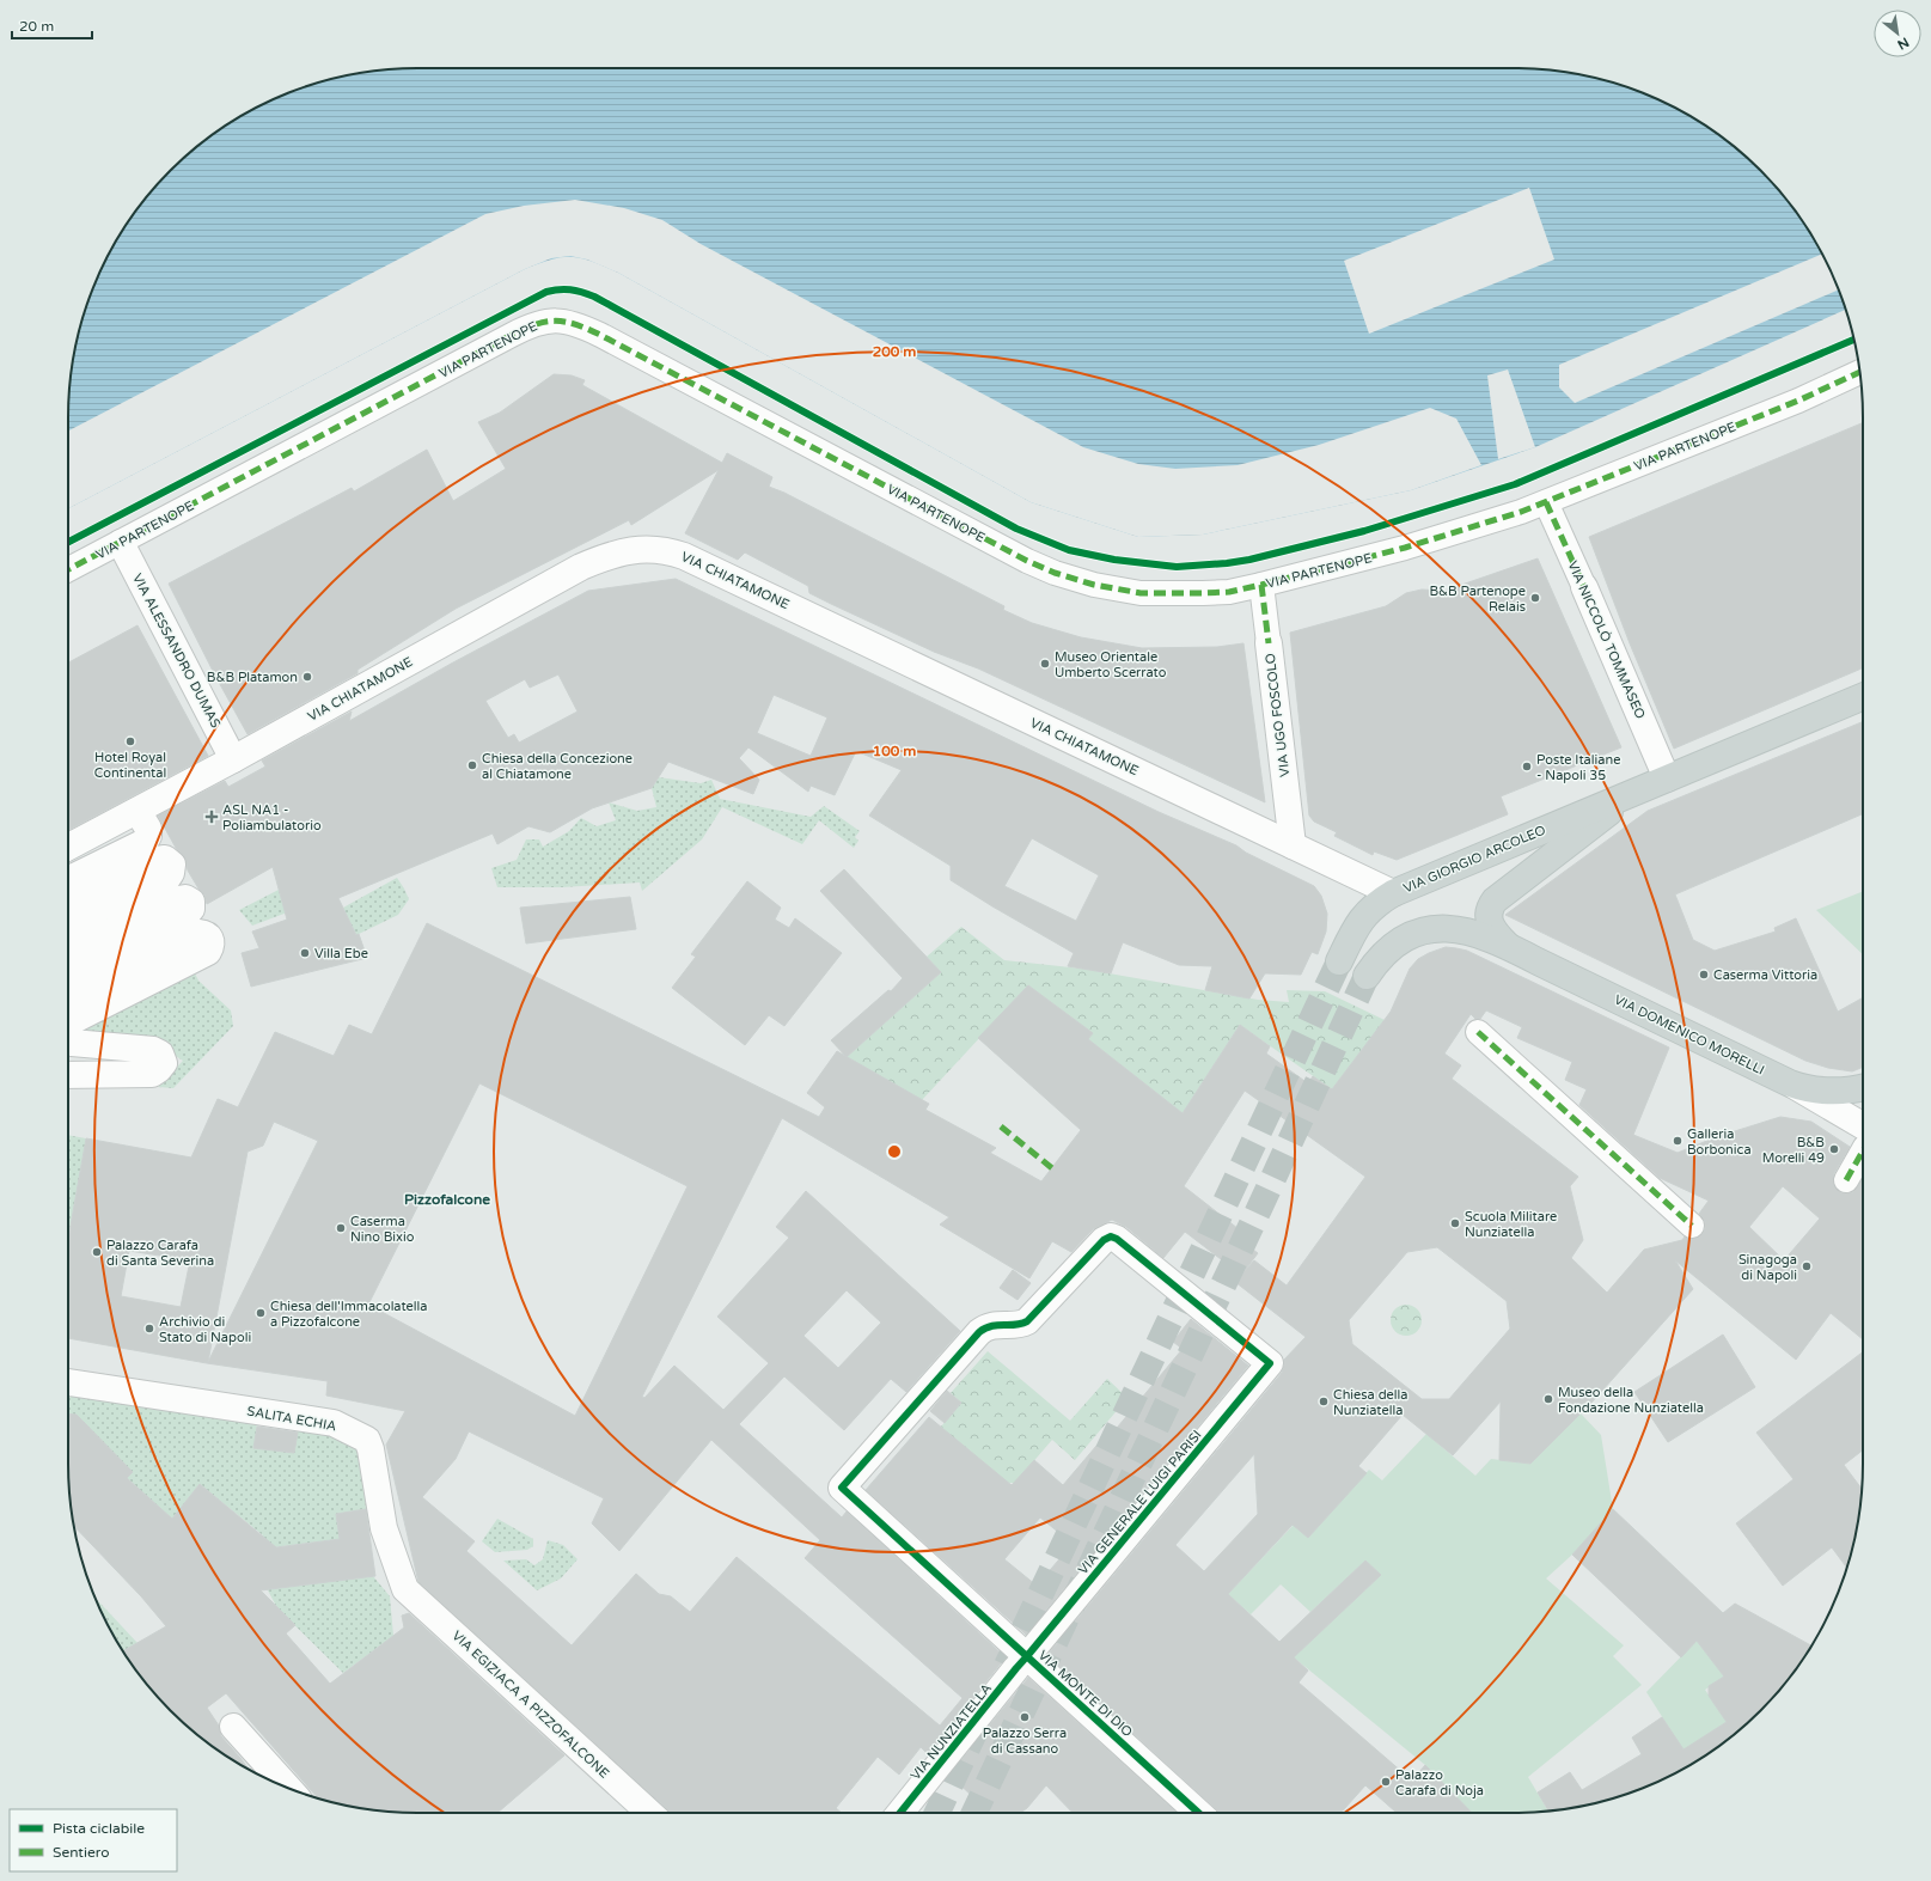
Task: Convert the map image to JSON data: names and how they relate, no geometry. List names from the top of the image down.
{
  "streets": {
    "main road": ["VIA GIORGIO ARCOLEO", "VIA DOMENICO MORELLI"],
    "street": [
      "VIA PARTENOPE",
      "VIA CHIATAMONE",
      "VIA NICCOLÒ TOMMASEO",
      "VIA ALESSANDRO DUMAS",
      "VIA UGO FOSCOLO",
      "SALITA ECHIA",
      "VIA GENERALE LUIGI PARISI",
      "VIA MONTE DI DIO",
      "VIA EGIZIACA A PIZZOFALCONE",
      "VIA NUNZIATELLA"
    ]
  },
  "crossings": [
    ["VIA PARTENOPE", "VIA NICCOLÒ TOMMASEO"],
    ["VIA PARTENOPE", "VIA ALESSANDRO DUMAS"],
    ["VIA PARTENOPE", "VIA UGO FOSCOLO"],
    ["VIA CHIATAMONE", "VIA ALESSANDRO DUMAS"],
    ["VIA CHIATAMONE", "VIA UGO FOSCOLO"],
    ["VIA CHIATAMONE", "VIA GIORGIO ARCOLEO"],
    ["VIA NICCOLÒ TOMMASEO", "VIA GIORGIO ARCOLEO"],
    ["VIA GIORGIO ARCOLEO", "VIA DOMENICO MORELLI"],
    ["SALITA ECHIA", "VIA EGIZIACA A PIZZOFALCONE"],
    ["VIA GENERALE LUIGI PARISI", "VIA MONTE DI DIO"],
    ["VIA GENERALE LUIGI PARISI", "VIA NUNZIATELLA"],
    ["VIA MONTE DI DIO", "VIA NUNZIATELLA"]
  ],
  "districts": ["Pizzofalcone"],
  "places": {
    "other": [
      "B&B Partenope Relais",
      "Museo Orientale Umberto Scerrato",
      "B&B Platamon",
      "Hotel Royal Continental",
      "Chiesa della Concezione al Chiatamone",
      "Poste Italiane - Napoli 35",
      "Villa Ebe",
      "Caserma Vittoria",
      "Galleria Borbonica",
      "B&B Morelli 49",
      "Scuola Militare Nunziatella",
      "Caserma Nino Bixio",
      "Palazzo Carafa di Santa Severina",
      "Sinagoga di Napoli",
      "Chiesa dell'Immacolatella a Pizzofalcone",
      "Archivio di Stato di Napoli",
      "Museo della Fondazione Nunziatella",
      "Chiesa della Nunziatella",
      "Palazzo Serra di Cassano",
      "Palazzo Carafa di Noja"
    ],
    "health": ["ASL NA1 - Poliambulatorio"]
  },
  "legend": ["Pista ciclabile", "Sentiero"],
  "scale_bar": "20 m",
  "north": "bottom right",
  "rings": ["200 m", "100 m"]
}
